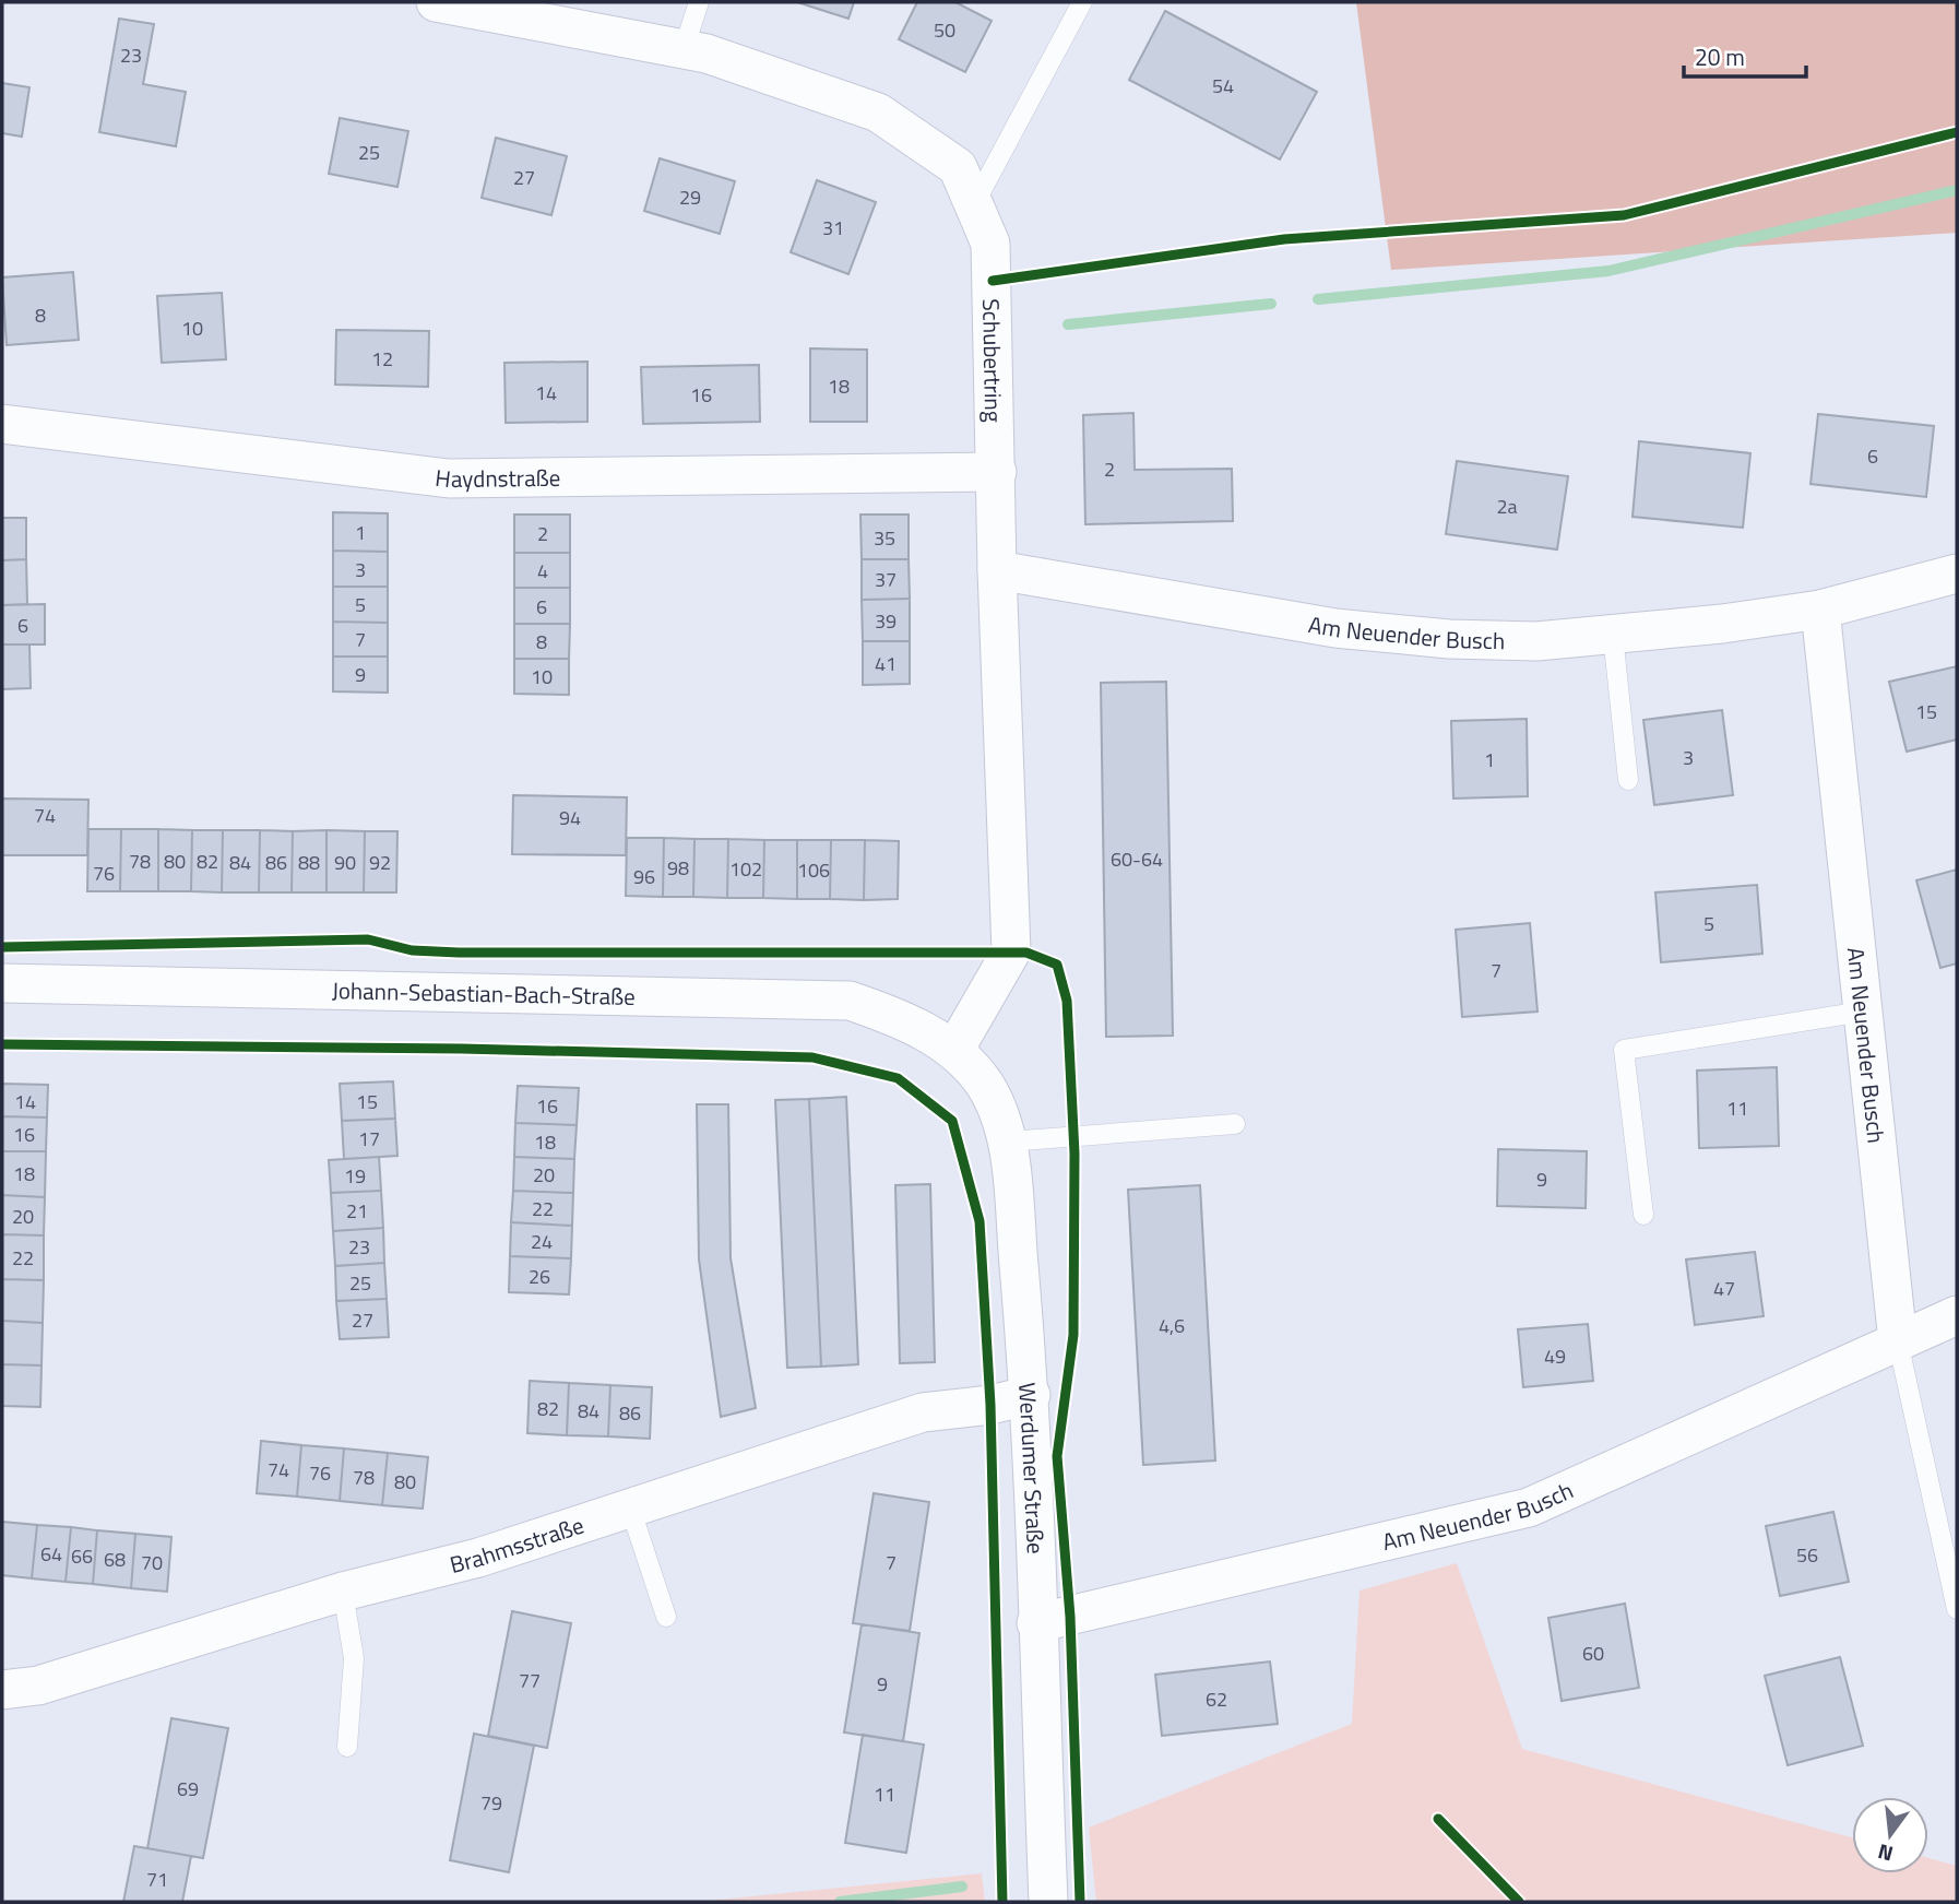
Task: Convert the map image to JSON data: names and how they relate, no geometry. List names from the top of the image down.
{
  "streets": {
    "street": [
      "Schubertring",
      "Haydnstraße",
      "Am Neuender Busch",
      "Johann-Sebastian-Bach-Straße",
      "Werdumer Straße",
      "Brahmsstraße"
    ]
  },
  "crossings": [
    ["Schubertring", "Haydnstraße"],
    ["Schubertring", "Am Neuender Busch"],
    ["Schubertring", "Johann-Sebastian-Bach-Straße"],
    ["Schubertring", "Werdumer Straße"],
    ["Am Neuender Busch", "Werdumer Straße"],
    ["Johann-Sebastian-Bach-Straße", "Werdumer Straße"],
    ["Werdumer Straße", "Brahmsstraße"]
  ],
  "house_numbers": [
    "50",
    "23",
    "54",
    "25",
    "27",
    "29",
    "31",
    "8",
    "10",
    "12",
    "18",
    "14",
    "16",
    "6",
    "2",
    "2a",
    "1",
    "2",
    "35",
    "3",
    "4",
    "37",
    "5",
    "6",
    "39",
    "6",
    "7",
    "8",
    "41",
    "9",
    "10",
    "15",
    "3",
    "1",
    "74",
    "94",
    "60-64",
    "78",
    "80",
    "82",
    "84",
    "86",
    "88",
    "90",
    "92",
    "98",
    "102",
    "106",
    "76",
    "96",
    "5",
    "7",
    "14",
    "15",
    "16",
    "11",
    "16",
    "17",
    "18",
    "18",
    "20",
    "19",
    "9",
    "22",
    "21",
    "20",
    "24",
    "23",
    "22",
    "26",
    "25",
    "47",
    "27",
    "4,6",
    "49",
    "82",
    "84",
    "86",
    "74",
    "76",
    "78",
    "80",
    "64",
    "56",
    "66",
    "68",
    "70",
    "7",
    "60",
    "77",
    "9",
    "62",
    "69",
    "11",
    "79",
    "71"
  ],
  "scale_bar": "20 m",
  "north": "bottom"
}
